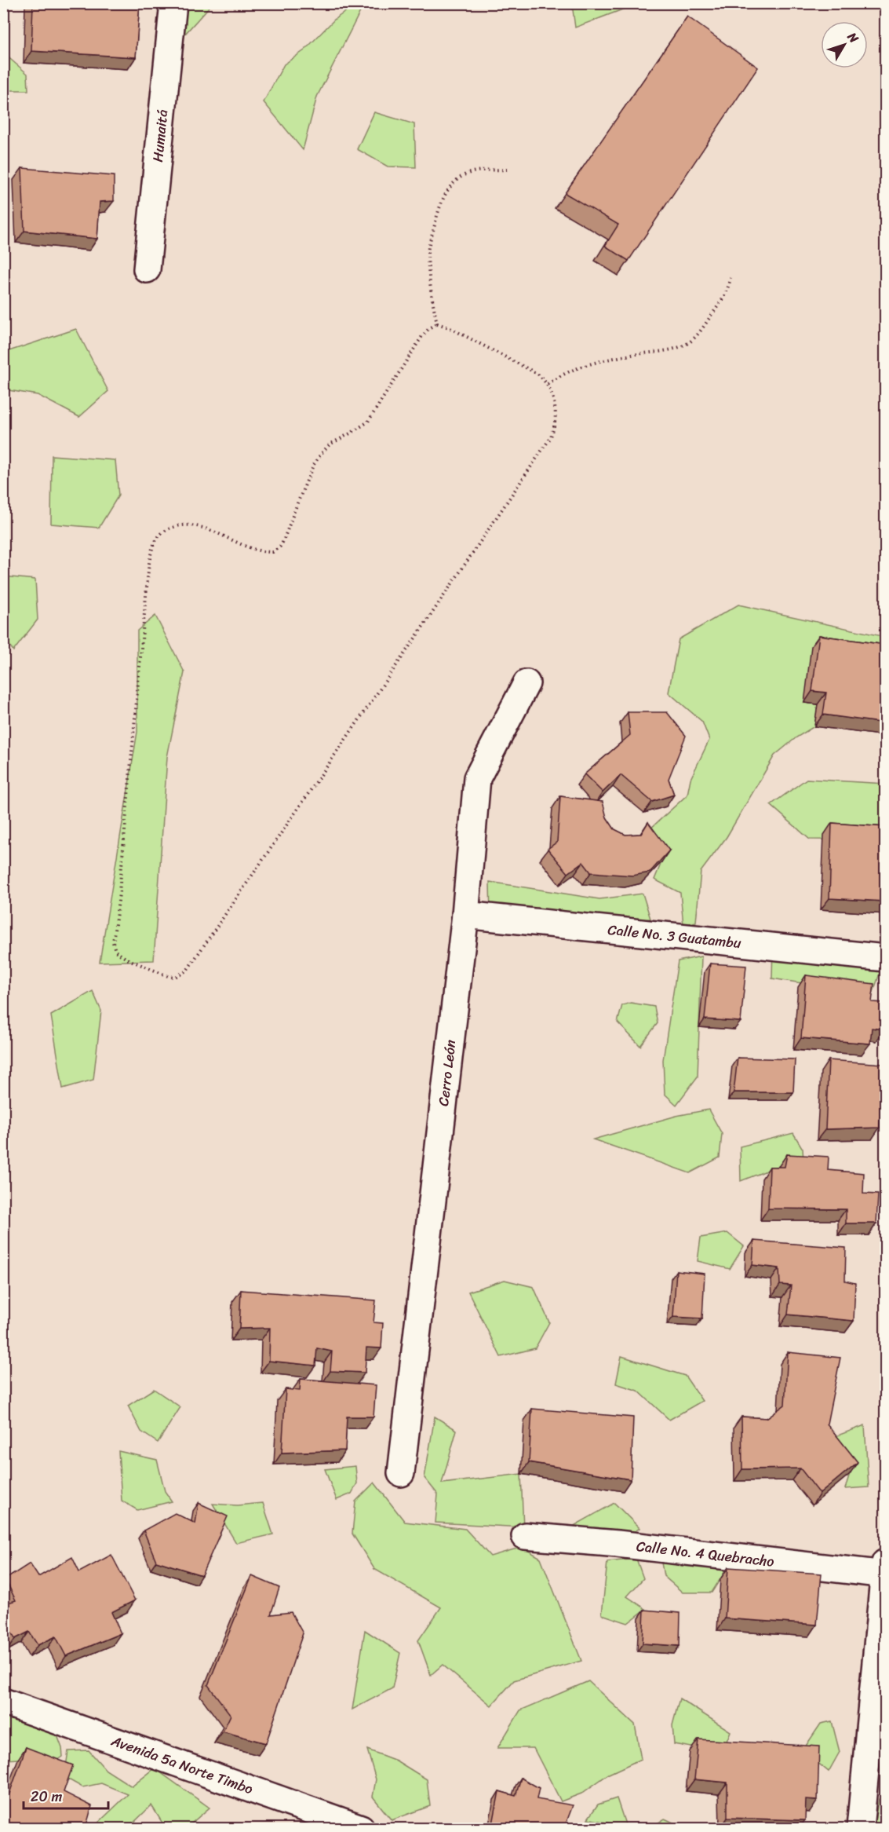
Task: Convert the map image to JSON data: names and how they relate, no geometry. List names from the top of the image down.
{
  "streets": {
    "street": [
      "Humaitá",
      "Calle No. 3 Guatambu",
      "Cerro León",
      "Calle No. 4 Quebracho",
      "Avenida 5a Norte Timbo"
    ]
  },
  "crossings": [
    ["Calle No. 3 Guatambu", "Cerro León"]
  ],
  "scale_bar": "20 m",
  "north": "top right"
}
